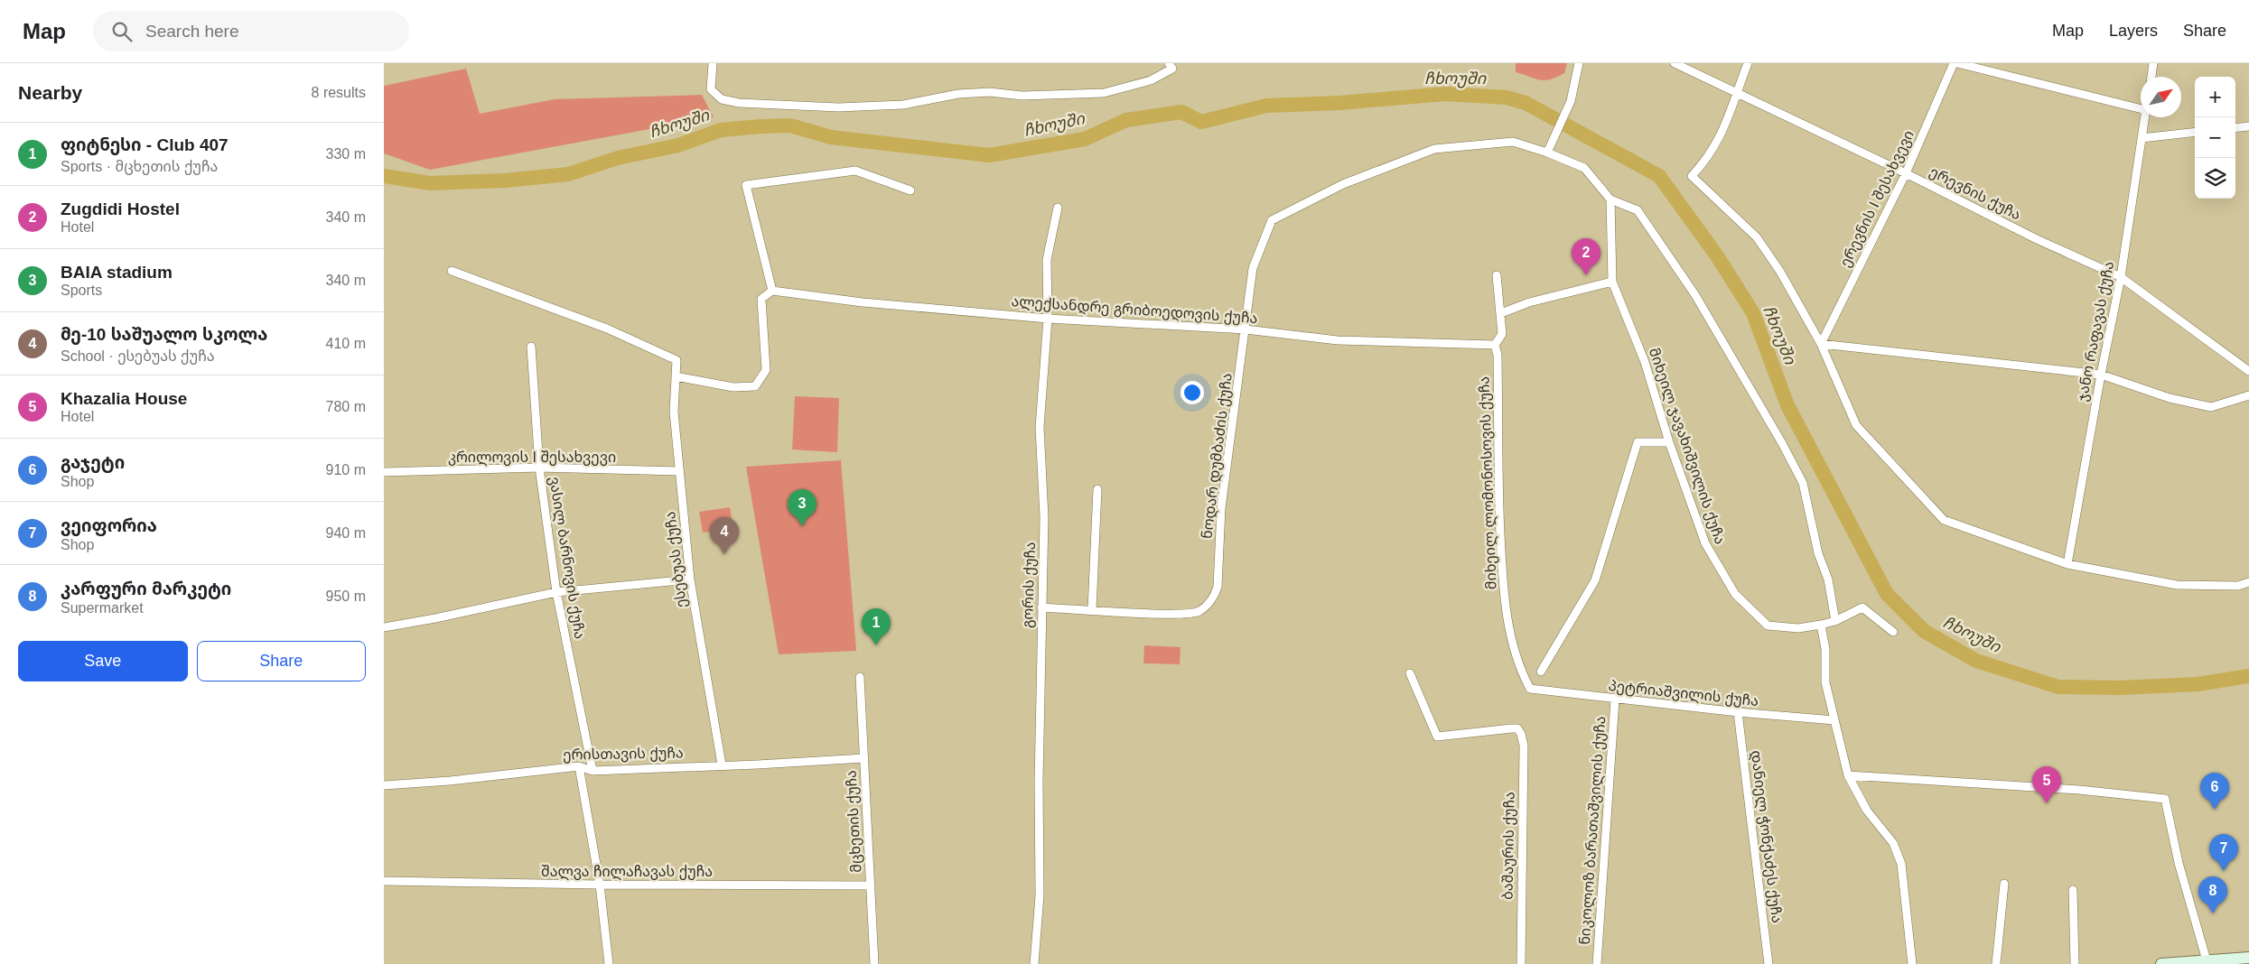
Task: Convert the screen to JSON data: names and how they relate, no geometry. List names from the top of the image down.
{
  "streets": {
    "street": [
      "ერევნის ქუჩა",
      "ერევნის I შესახვევი",
      "ალექსანდრე გრიბოედოვის ქუჩა",
      "ჯანო რაფავას ქუჩა",
      "მიხეილ ჯავახიშვილის ქუჩა",
      "ნოდარ დუმბაძის ქუჩა",
      "კრილოვის I შესახვევი",
      "მიხეილ ლომონოსოვის ქუჩა",
      "ვასილ ბარნოვის ქუჩა",
      "ესებუას ქუჩა",
      "გორის ქუჩა",
      "პეტრიაშვილის ქუჩა",
      "ერისთავის ქუჩა",
      "მცხეთის ქუჩა",
      "ნიკოლოზ ბარათაშვილის ქუჩა",
      "დანიელ ჭონქაძეს ქუჩა",
      "ბაშაურის ქუჩა",
      "შალვა ჩილაჩავას ქუჩა"
    ]
  },
  "crossings": [
    ["ერევნის ქუჩა", "ერევნის I შესახვევი"],
    ["ერევნის ქუჩა", "ჯანო რაფავას ქუჩა"],
    ["ალექსანდრე გრიბოედოვის ქუჩა", "ნოდარ დუმბაძის ქუჩა"],
    ["ალექსანდრე გრიბოედოვის ქუჩა", "მიხეილ ლომონოსოვის ქუჩა"],
    ["ალექსანდრე გრიბოედოვის ქუჩა", "გორის ქუჩა"],
    ["მიხეილ ჯავახიშვილის ქუჩა", "ნოდარ დუმბაძის ქუჩა"],
    ["ნოდარ დუმბაძის ქუჩა", "გორის ქუჩა"],
    ["კრილოვის I შესახვევი", "ვასილ ბარნოვის ქუჩა"],
    ["კრილოვის I შესახვევი", "ესებუას ქუჩა"],
    ["მიხეილ ლომონოსოვის ქუჩა", "პეტრიაშვილის ქუჩა"],
    ["ვასილ ბარნოვის ქუჩა", "ერისთავის ქუჩა"],
    ["ესებუას ქუჩა", "ერისთავის ქუჩა"],
    ["პეტრიაშვილის ქუჩა", "ნიკოლოზ ბარათაშვილის ქუჩა"],
    ["პეტრიაშვილის ქუჩა", "დანიელ ჭონქაძეს ქუჩა"],
    ["ერისთავის ქუჩა", "მცხეთის ქუჩა"],
    ["მცხეთის ქუჩა", "შალვა ჩილაჩავას ქუჩა"]
  ],
  "water": ["ჩხოუში"],
  "north": "top right",
  "page": {
    "header": "Map",
    "search": "Search here",
    "nav": ["Map", "Layers", "Share"],
    "heading": ["Nearby", "8 results"],
    "map_buttons": ["+", "−"],
    "list": [
      {
        "mark": "1",
        "name": "ფიტნესი - Club 407",
        "note": "Sports · მცხეთის ქუჩა",
        "value": "330 m"
      },
      {
        "mark": "2",
        "name": "Zugdidi Hostel",
        "note": "Hotel",
        "value": "340 m"
      },
      {
        "mark": "3",
        "name": "BAIA stadium",
        "note": "Sports",
        "value": "340 m"
      },
      {
        "mark": "4",
        "name": "მე-10 საშუალო სკოლა",
        "note": "School · ესებუას ქუჩა",
        "value": "410 m"
      },
      {
        "mark": "5",
        "name": "Khazalia House",
        "note": "Hotel",
        "value": "780 m"
      },
      {
        "mark": "6",
        "name": "გაჯეტი",
        "note": "Shop",
        "value": "910 m"
      },
      {
        "mark": "7",
        "name": "ვეიფორია",
        "note": "Shop",
        "value": "940 m"
      },
      {
        "mark": "8",
        "name": "კარფური მარკეტი",
        "note": "Supermarket",
        "value": "950 m"
      }
    ],
    "pins": [
      "2",
      "3",
      "4",
      "1",
      "5",
      "6",
      "7",
      "8"
    ],
    "buttons": ["Save", "Share"]
  }
}
